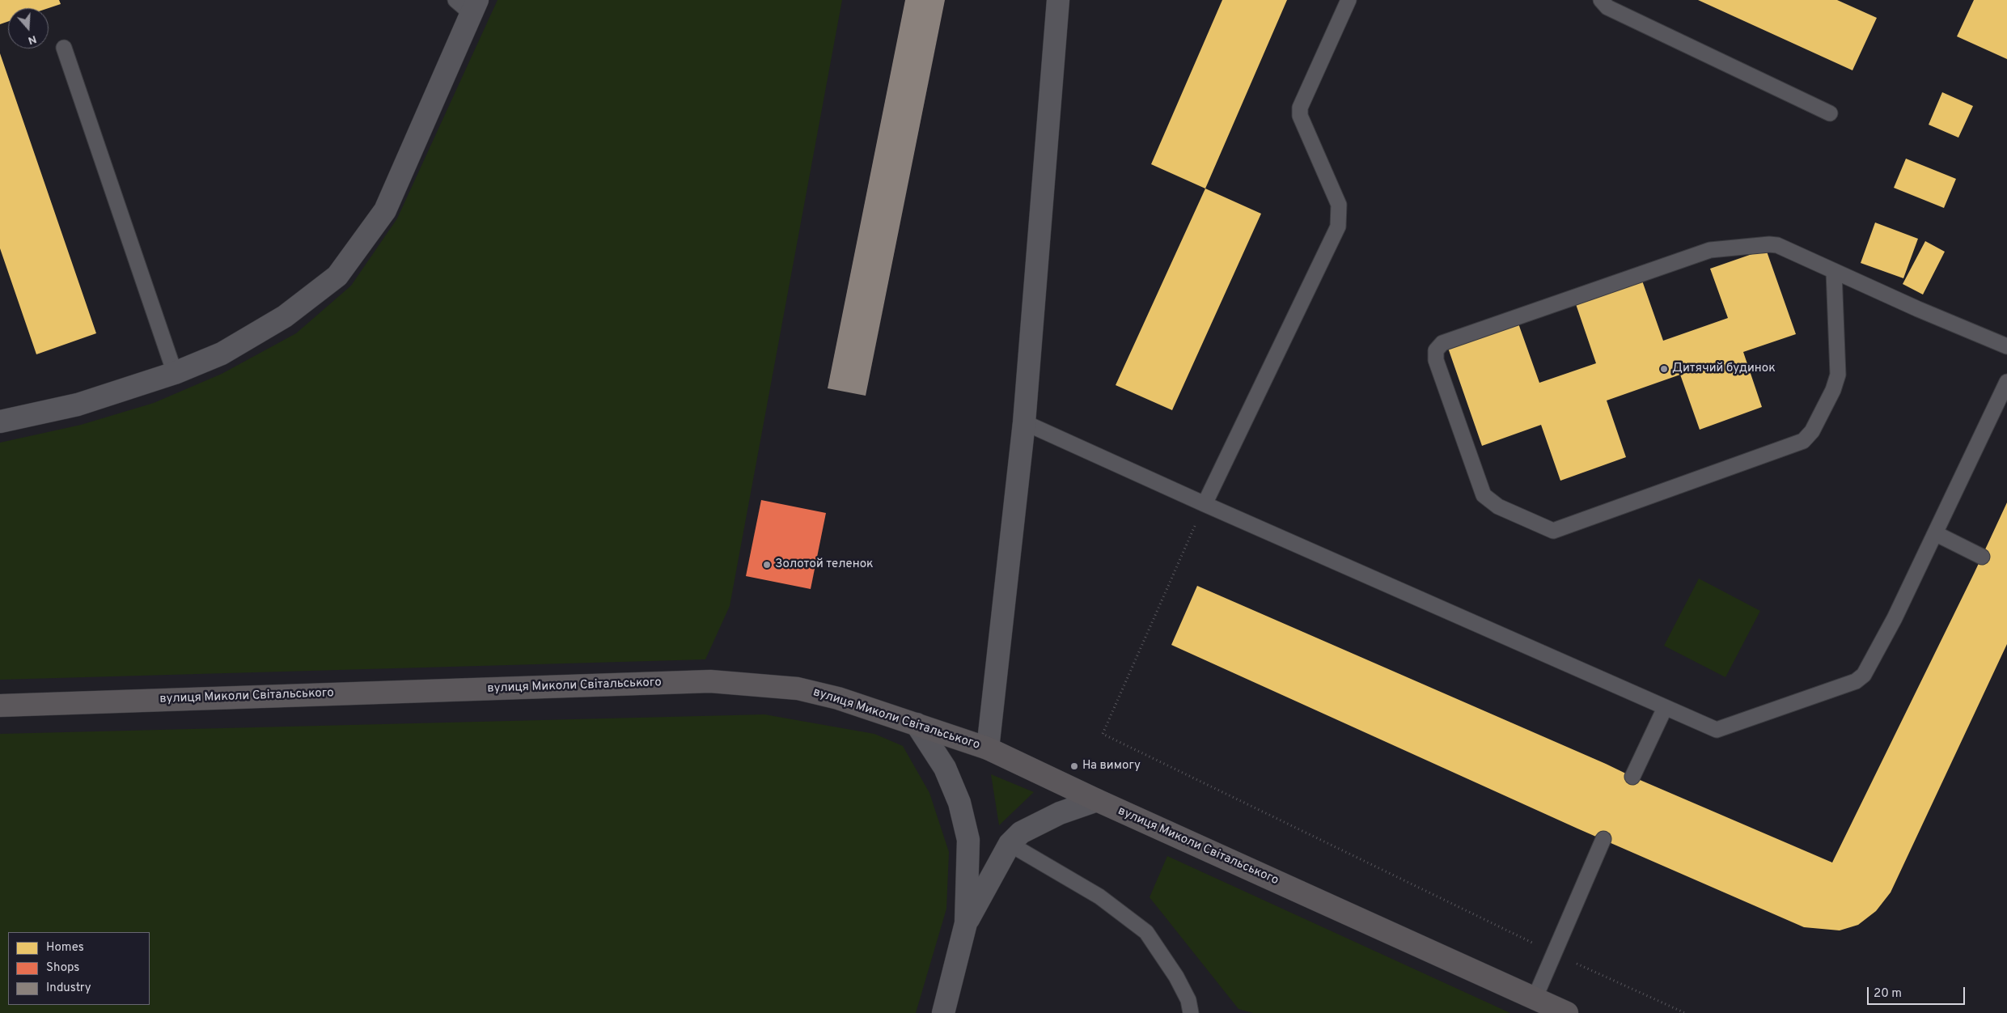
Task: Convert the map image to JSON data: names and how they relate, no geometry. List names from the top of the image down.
{
  "streets": {
    "main road": ["вулиця Миколи Світальського"]
  },
  "places": ["Дитячий будинок", "Золотой теленок", "На вимогу"],
  "legend": ["Homes", "Shops", "Industry"],
  "scale_bar": "20 m",
  "north": "bottom"
}
